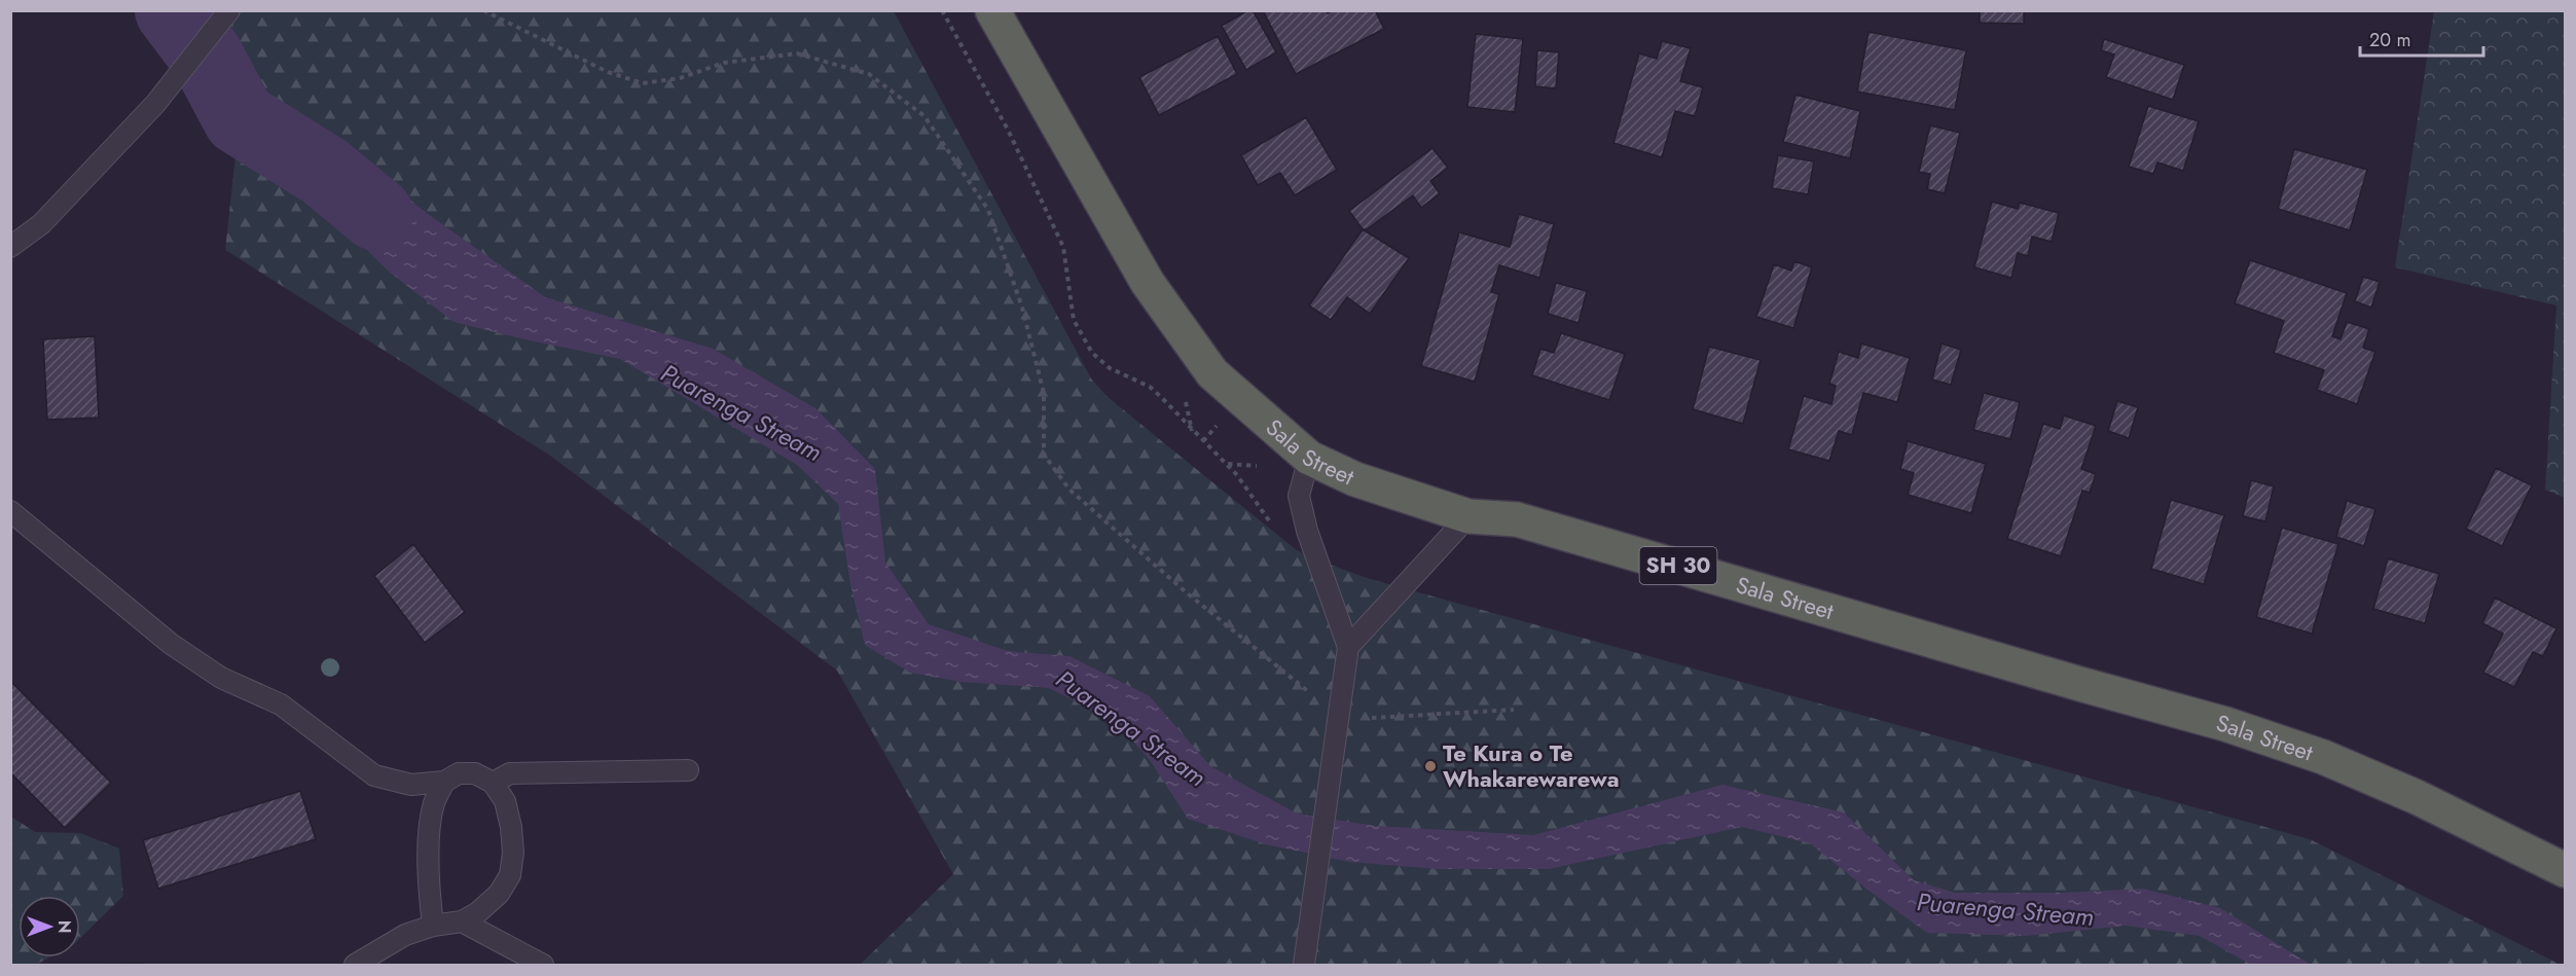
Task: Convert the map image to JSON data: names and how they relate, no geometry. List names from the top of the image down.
{
  "streets": {
    "highway": ["Sala Street", "SH 30"]
  },
  "water": ["Puarenga Stream"],
  "places": ["Te Kura o Te Whakarewarewa"],
  "scale_bar": "20 m",
  "north": "right"
}
